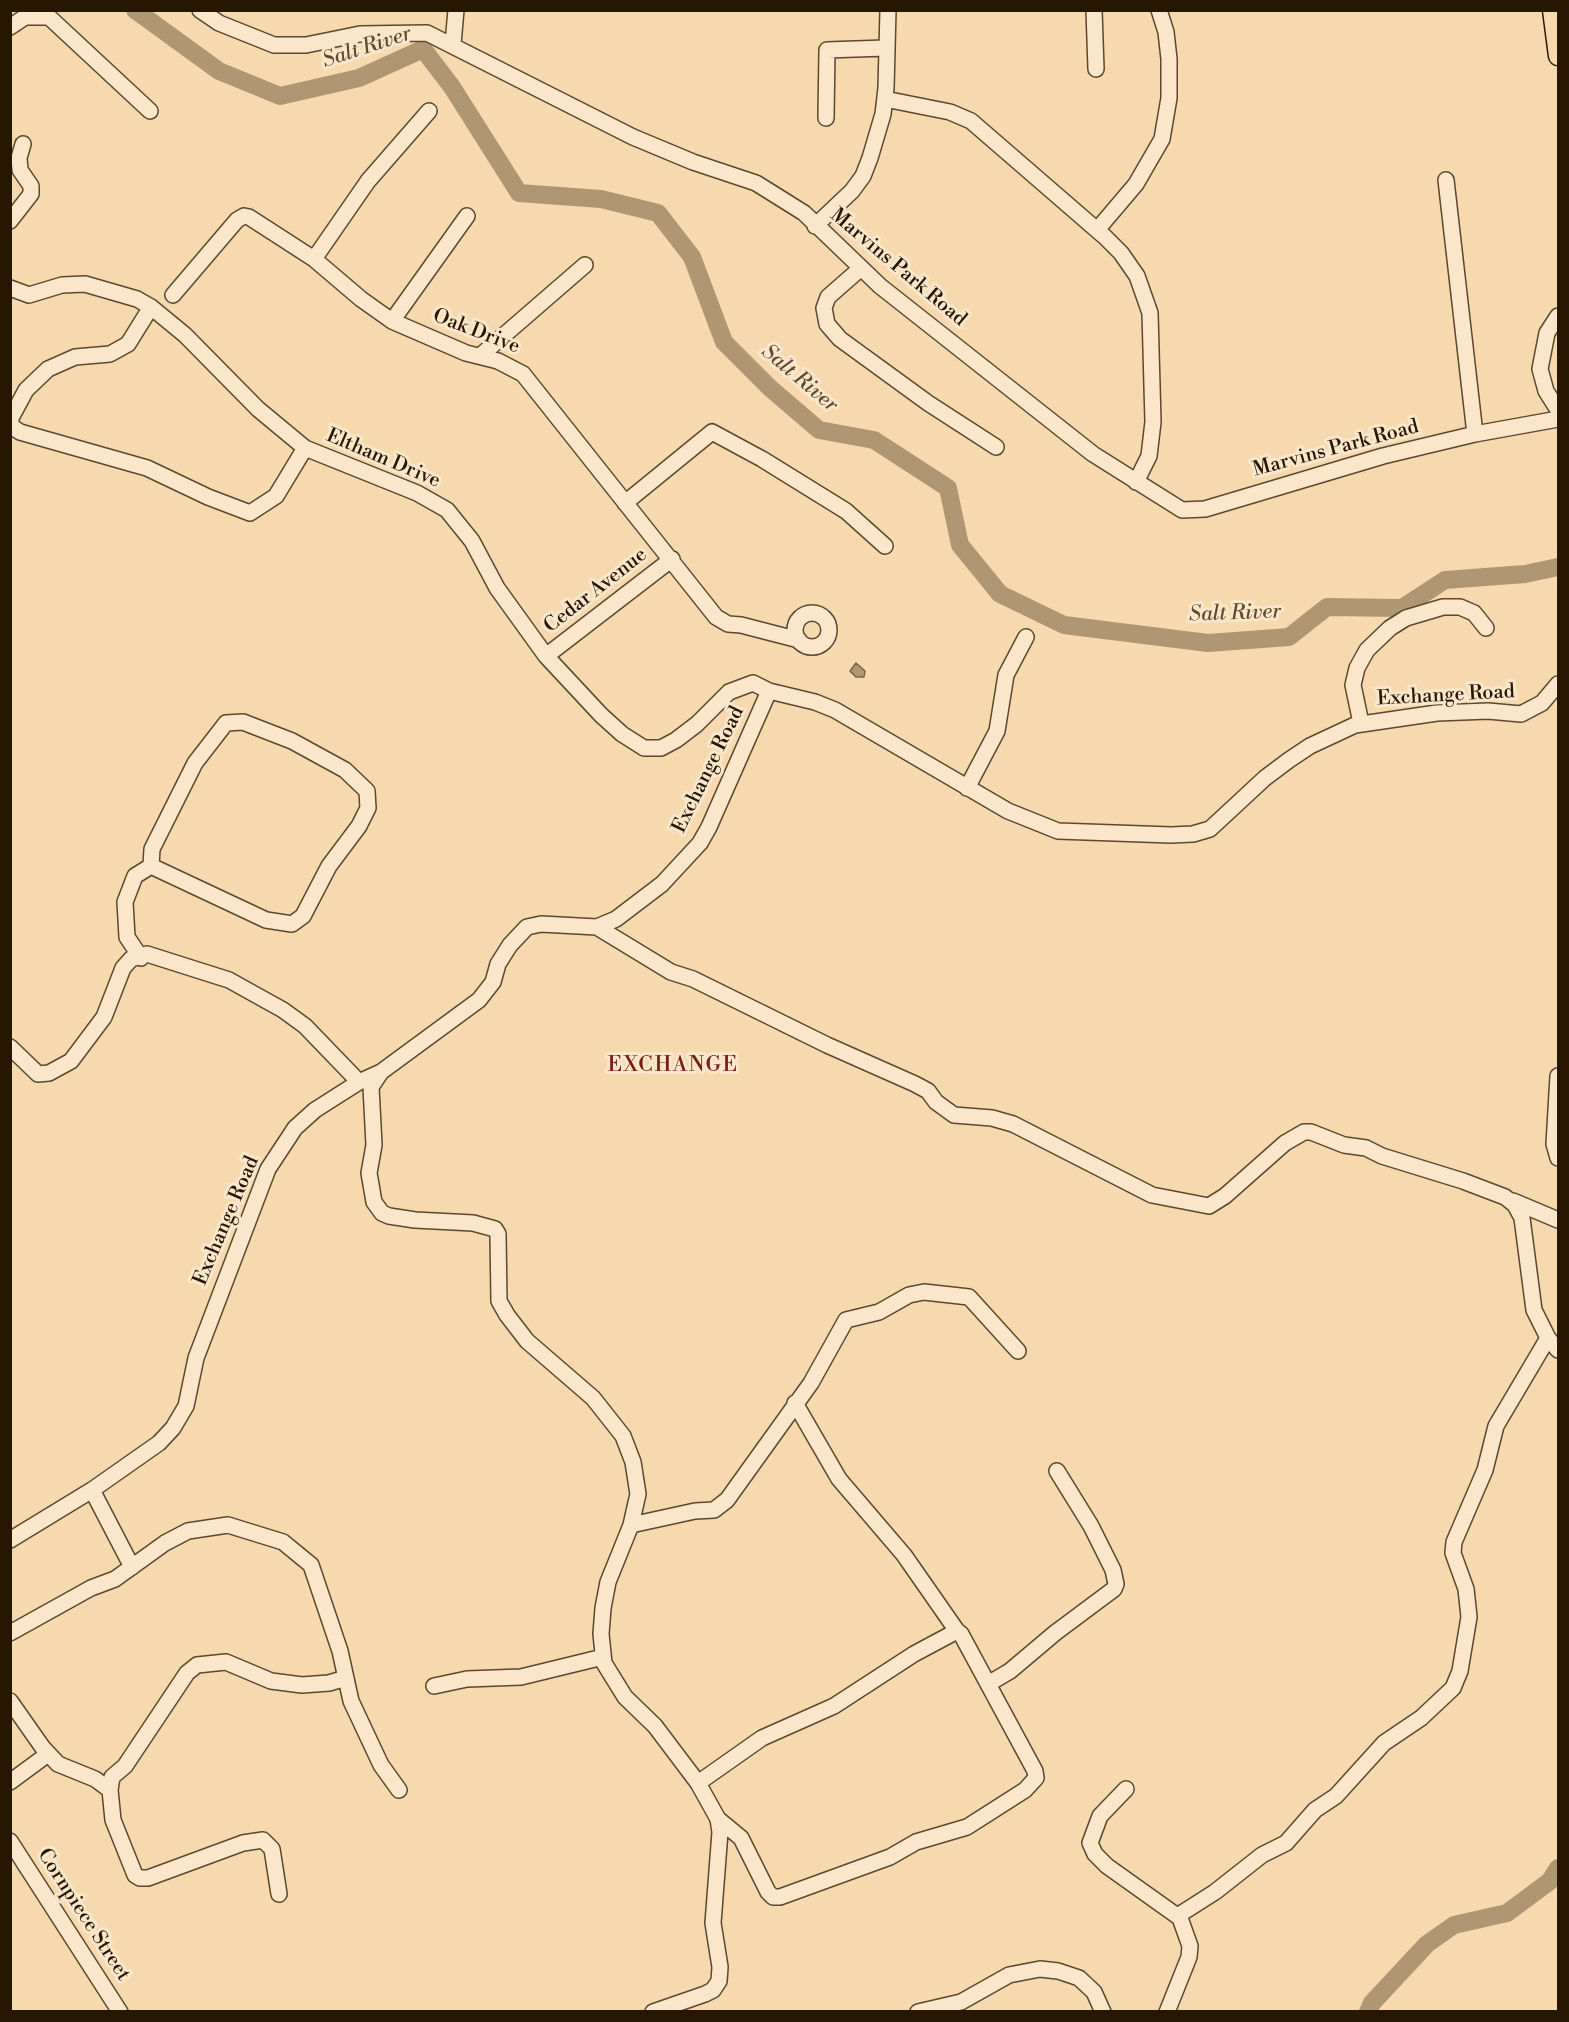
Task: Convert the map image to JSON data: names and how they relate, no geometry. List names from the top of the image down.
{
  "streets": {
    "street": [
      "Marvins Park Road",
      "Oak Drive",
      "Eltham Drive",
      "Cedar Avenue",
      "Exchange Road",
      "Cornpiece Street"
    ]
  },
  "crossings": [
    ["Oak Drive", "Cedar Avenue"],
    ["Eltham Drive", "Cedar Avenue"],
    ["Eltham Drive", "Exchange Road"]
  ],
  "districts": ["EXCHANGE"],
  "water": ["Salt River"]
}
